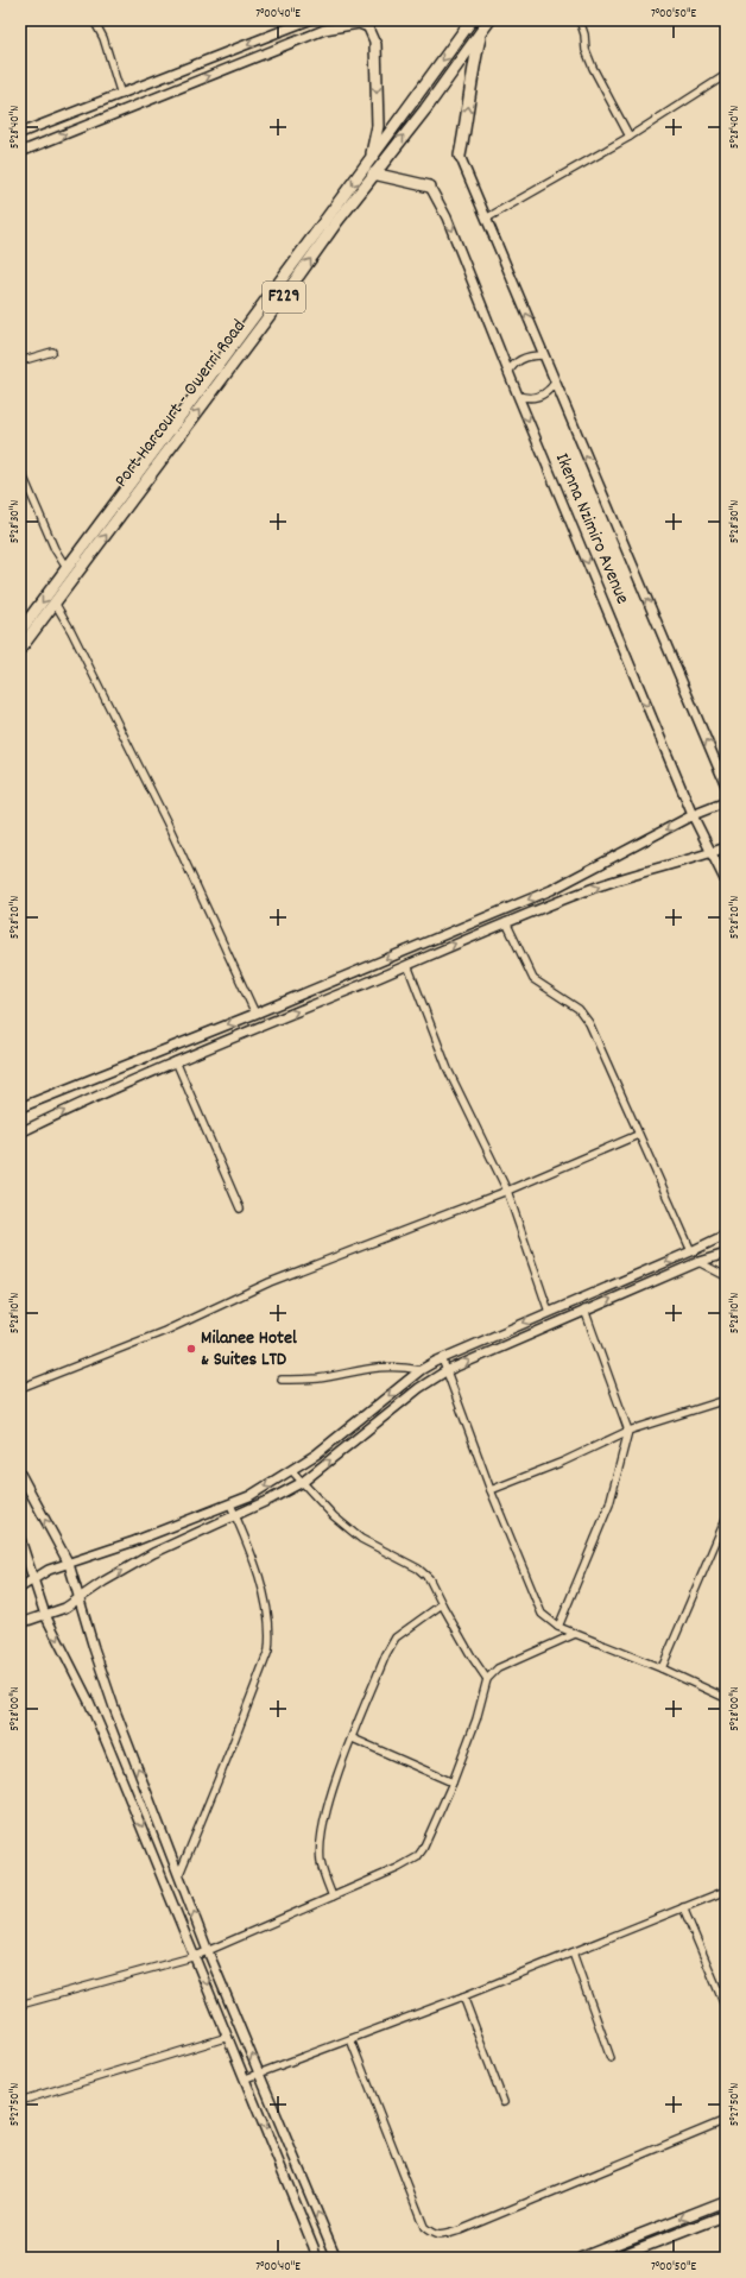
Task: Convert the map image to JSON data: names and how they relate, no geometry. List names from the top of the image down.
{
  "streets": {
    "main road": ["F229", "Port Harcourt - Owerri Road"],
    "street": ["Ikenna Nzimiro Avenue"]
  },
  "places": ["Milanee Hotel & Suites LTD"],
  "coordinates": [
    "7°00'40\"E",
    "7°00'50\"E",
    "5°28'40\"N",
    "5°28'30\"N",
    "5°28'20\"N",
    "5°28'10\"N",
    "5°28'00\"N",
    "5°27'50\"N"
  ]
}
